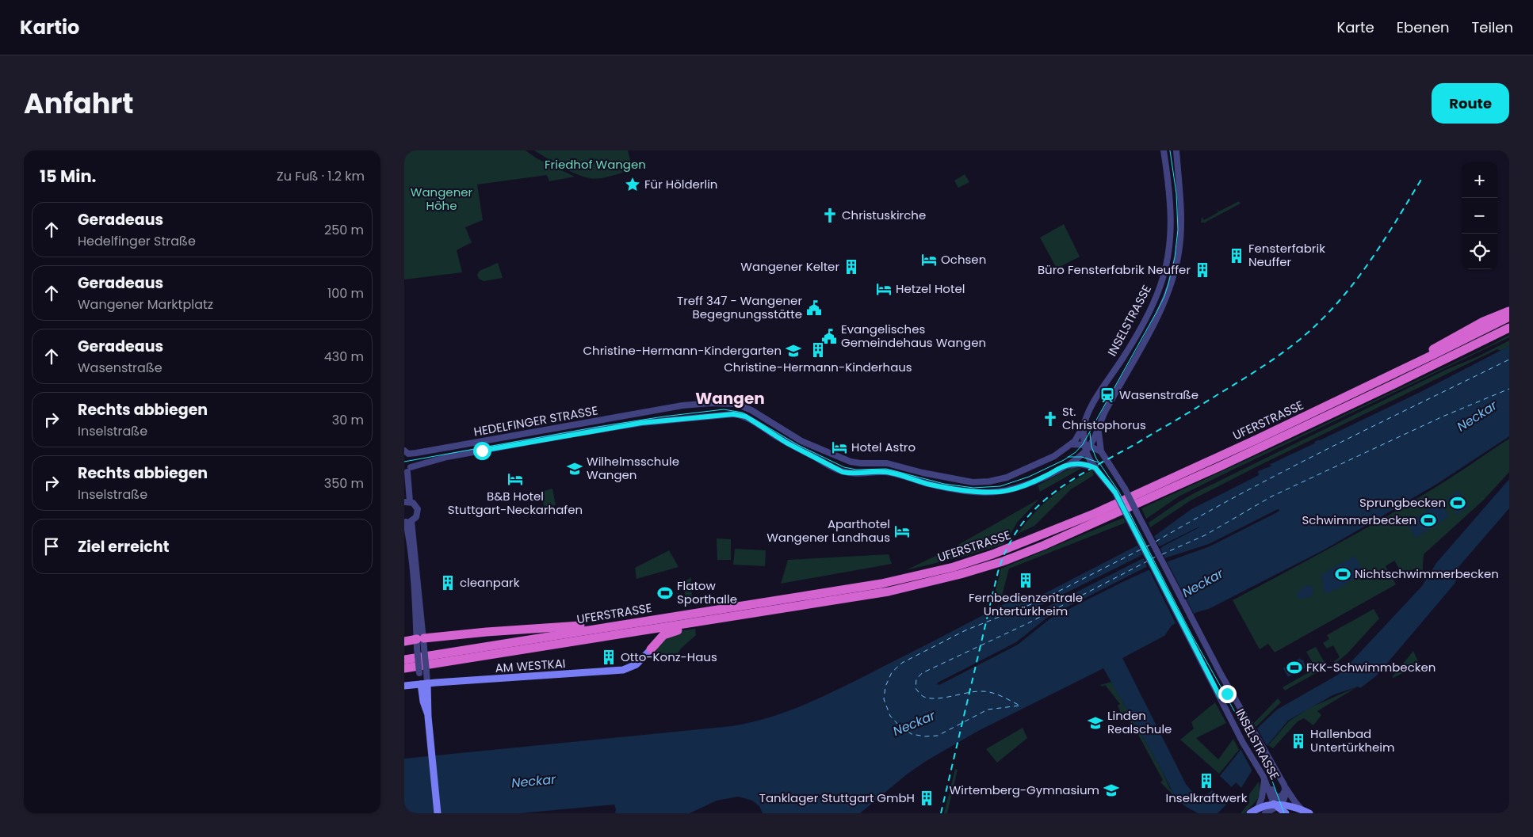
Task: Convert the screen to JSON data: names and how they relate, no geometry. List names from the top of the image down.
{
  "streets": {
    "highway": ["UFERSTRASSE"],
    "main road": ["AM WESTKAI"],
    "street": ["INSELSTRASSE", "HEDELFINGER STRASSE"]
  },
  "districts": ["Wangen"],
  "water": ["Neckar"],
  "parks": ["Friedhof Wangen", "Wangener Höhe"],
  "places": {
    "place": ["Für Hölderlin"],
    "church": ["Christuskirche", "St. Christophorus"],
    "building": [
      "Fensterfabrik Neuffer",
      "Wangener Kelter",
      "Büro Fensterfabrik Neuffer",
      "Christine-Hermann-Kinderhaus",
      "Fernbedienzentrale Untertürkheim",
      "cleanpark",
      "Otto-Konz-Haus",
      "Hallenbad Untertürkheim",
      "Inselkraftwerk",
      "Tanklager Stuttgart GmbH"
    ],
    "hotel": [
      "Ochsen",
      "Hetzel Hotel",
      "Hotel Astro",
      "B&B Hotel Stuttgart-Neckarhafen",
      "Aparthotel Wangener Landhaus"
    ],
    "public building": ["Treff 347 - Wangener Begegnungsstätte", "Evangelisches Gemeindehaus Wangen"],
    "school or university": [
      "Christine-Hermann-Kindergarten",
      "Wilhelmsschule Wangen",
      "Linden Realschule",
      "Wirtemberg-Gymnasium"
    ],
    "station": ["Wasenstraße"],
    "sports": [
      "Sprungbecken",
      "Schwimmerbecken",
      "Nichtschwimmerbecken",
      "Flatow Sporthalle",
      "FKK-Schwimmbecken"
    ]
  },
  "page": {
    "header": "Kartio",
    "nav": ["Karte", "Ebenen", "Teilen"],
    "title": "Anfahrt",
    "buttons": "Route",
    "heading": ["15 Min.", "Zu Fuß · 1.2 km"],
    "map_buttons": ["+", "−"],
    "list": [
      ["Geradeaus", "Hedelfinger Straße", "250 m"],
      ["Geradeaus", "Wangener Marktplatz", "100 m"],
      ["Geradeaus", "Wasenstraße", "430 m"],
      ["Rechts abbiegen", "Inselstraße", "30 m"],
      ["Rechts abbiegen", "Inselstraße", "350 m"],
      "Ziel erreicht"
    ]
  }
}
